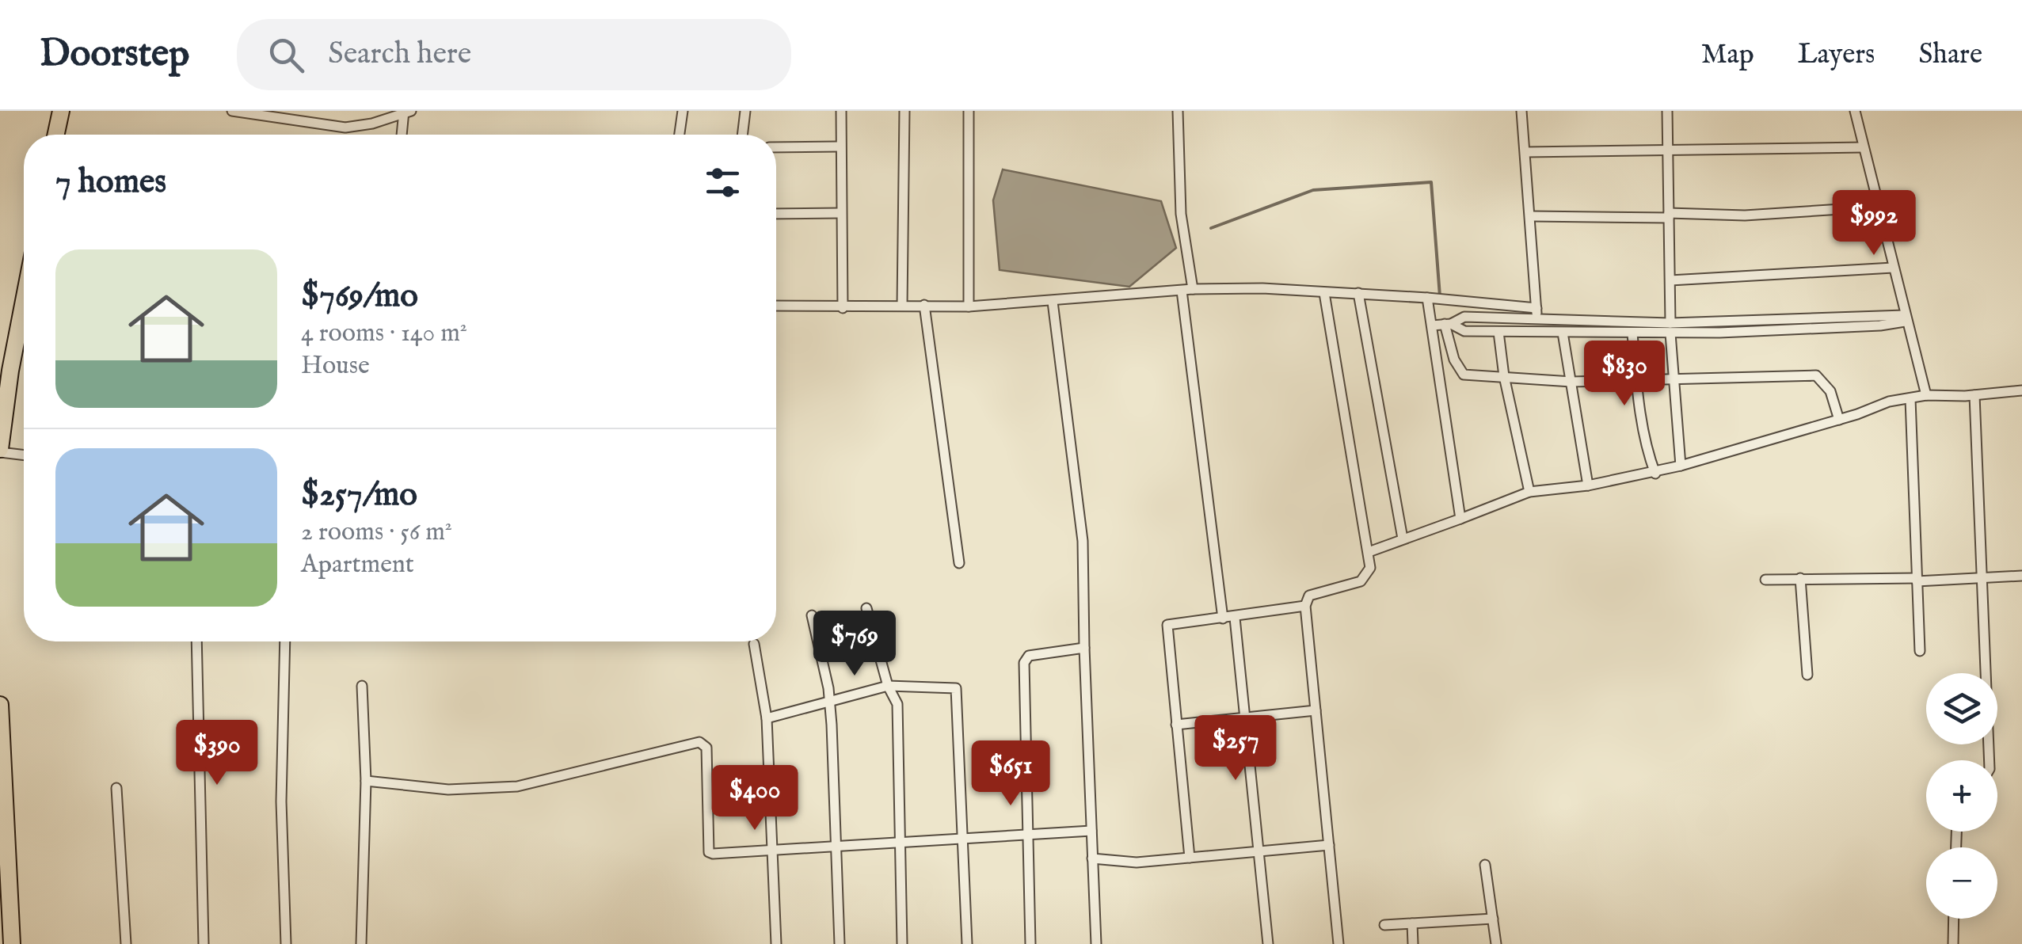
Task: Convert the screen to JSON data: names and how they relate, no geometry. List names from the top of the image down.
{
  "page": {
    "header": "Doorstep",
    "search": "Search here",
    "nav": ["Map", "Layers", "Share"],
    "heading": "7 homes",
    "price": [
      "$992",
      "$830",
      "$769",
      "$257",
      "$390",
      "$651",
      "$400"
    ],
    "list": [
      {
        "name": "$769/mo",
        "note": "4 rooms · 140 m² · House"
      },
      {
        "name": "$257/mo",
        "note": "2 rooms · 56 m² · Apartment"
      }
    ],
    "map_buttons": ["+", "−"]
  }
}
